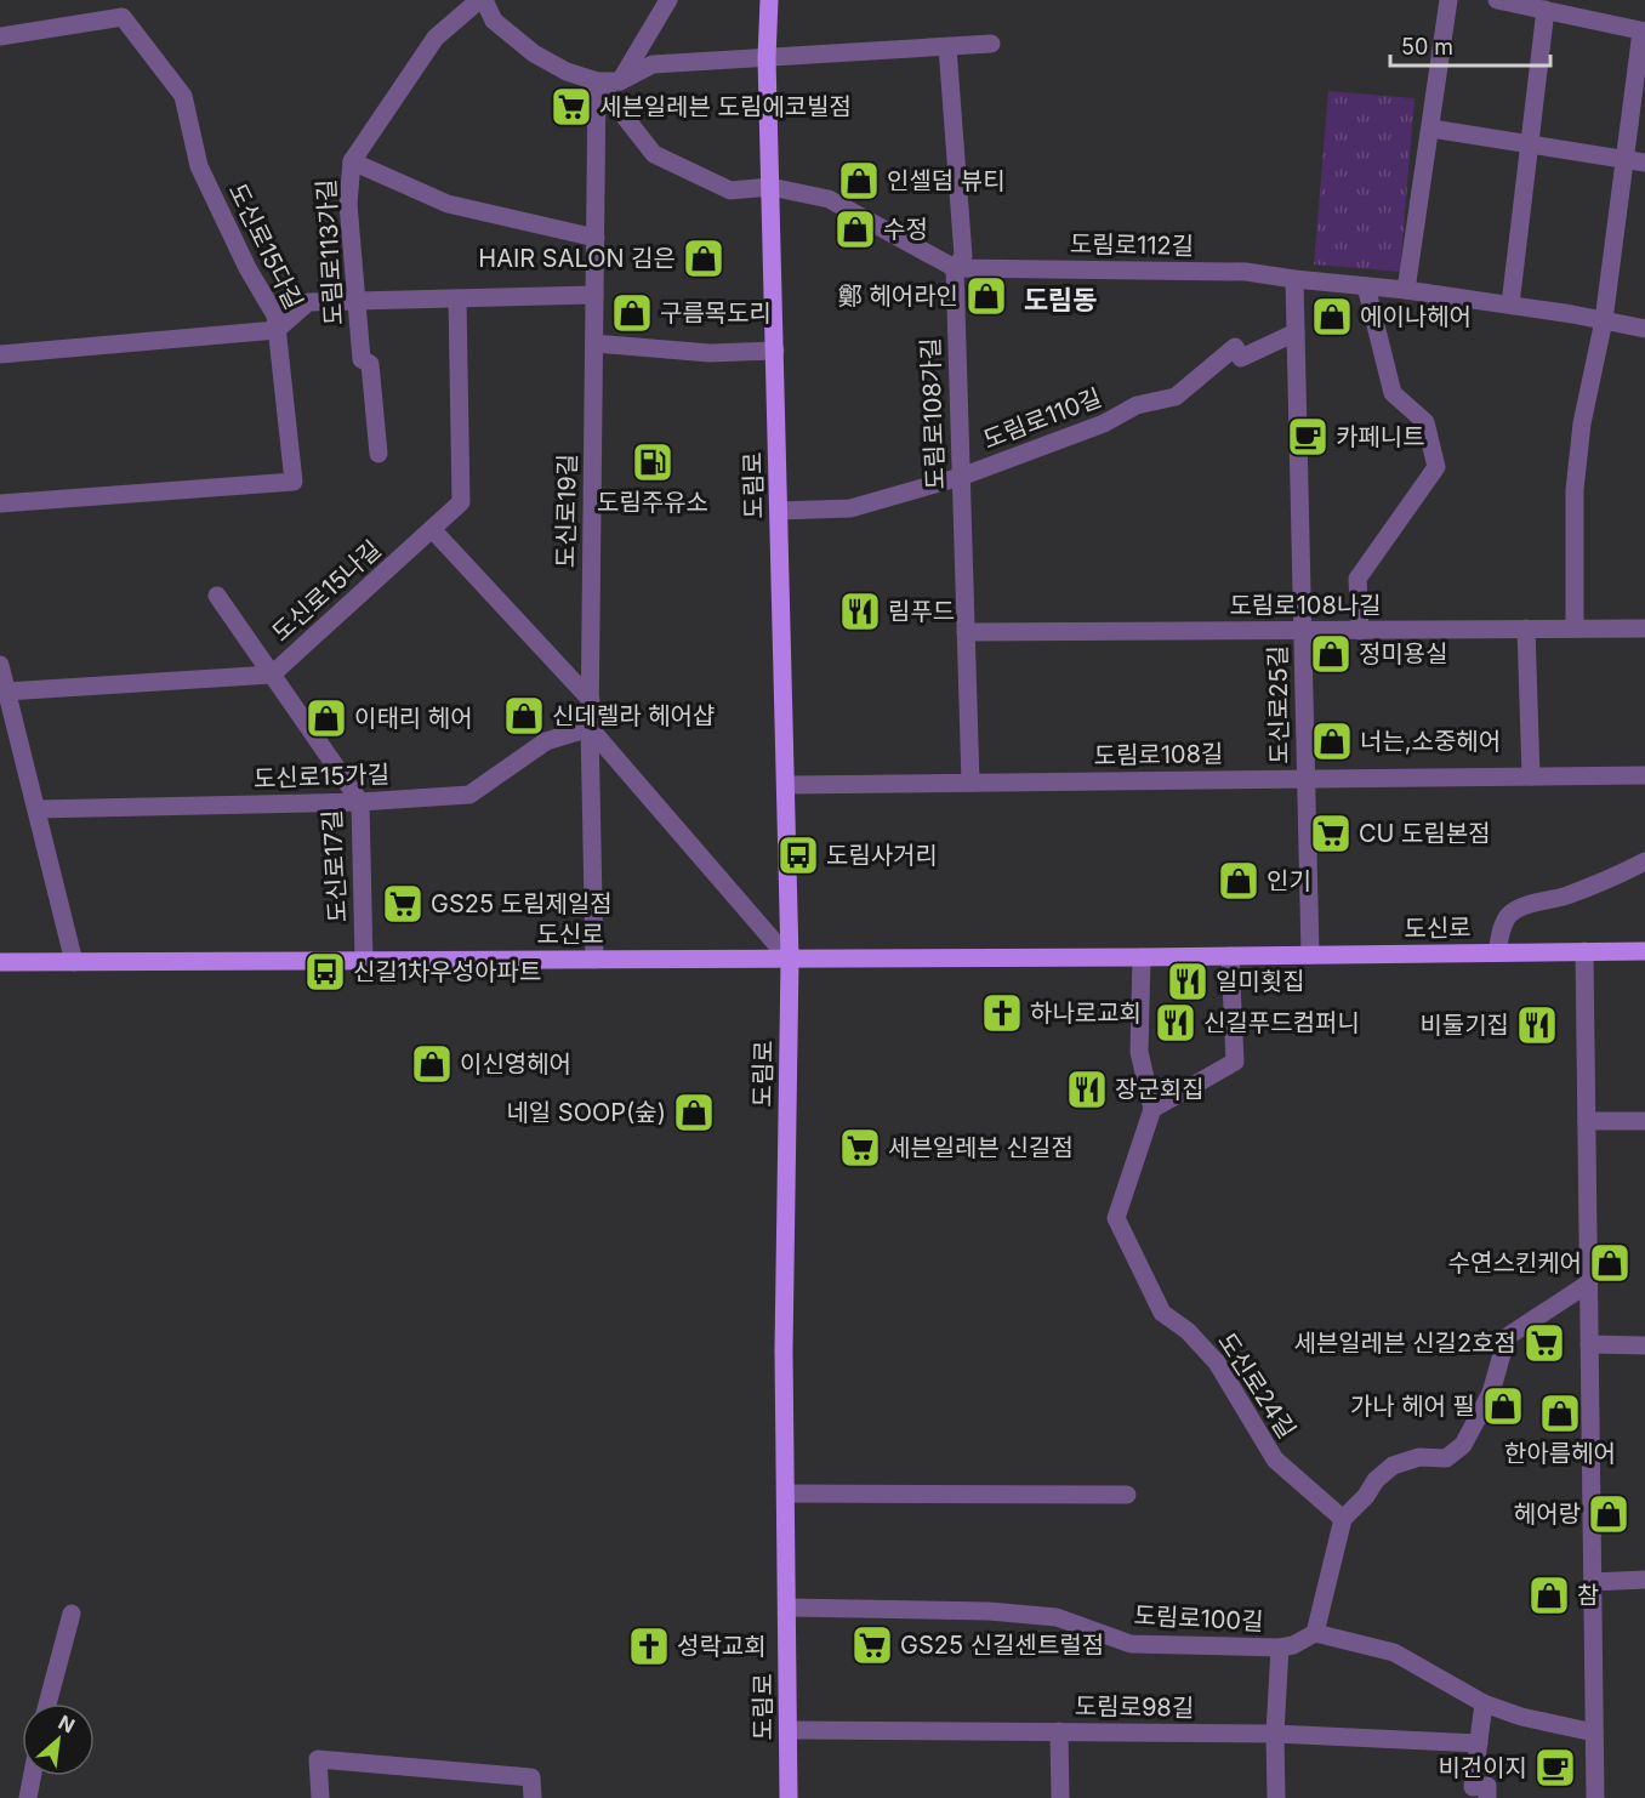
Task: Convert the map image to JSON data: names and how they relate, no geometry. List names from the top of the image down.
{
  "streets": {
    "main road": ["도림로", "도신로"],
    "street": [
      "도림로112길",
      "도신로15다길",
      "도림로113가길",
      "도림로108가길",
      "도림로110길",
      "도신로19길",
      "도신로15나길",
      "도림로108나길",
      "도신로25길",
      "도림로108길",
      "도신로15가길",
      "도신로17길",
      "도신로24길",
      "도림로100길",
      "도림로98길"
    ]
  },
  "crossings": [
    ["도림로112길", "도림로108가길"],
    ["도림로112길", "도림로"],
    ["도림로112길", "도신로25길"],
    ["도림로108가길", "도림로110길"],
    ["도림로108가길", "도림로108나길"],
    ["도림로108가길", "도림로108길"],
    ["도림로110길", "도림로"],
    ["도림로110길", "도신로25길"],
    ["도림로", "도림로108길"],
    ["도림로", "도신로"],
    ["도림로", "도림로100길"],
    ["도림로", "도림로98길"],
    ["도신로19길", "도신로15가길"],
    ["도신로19길", "도신로"],
    ["도신로15나길", "도신로17길"],
    ["도림로108나길", "도신로25길"],
    ["도신로25길", "도림로108길"],
    ["도신로25길", "도신로"],
    ["도신로15가길", "도신로17길"],
    ["도신로17길", "도신로"]
  ],
  "districts": ["도림동"],
  "places": {
    "supermarket": [
      "세븐일레븐 도림에코빌점",
      "CU 도림본점",
      "GS25 도림제일점",
      "세븐일레븐 신길점",
      "세븐일레븐 신길2호점",
      "GS25 신길센트럴점"
    ],
    "shop": [
      "인셀덤 뷰티",
      "수정",
      "HAIR SALON 김은",
      "鄭 헤어라인",
      "구름목도리",
      "에이나헤어",
      "정미용실",
      "신데렐라 헤어샵",
      "이태리 헤어",
      "너는,소중헤어",
      "인기",
      "이신영헤어",
      "네일 SOOP(숲)",
      "수연스킨케어",
      "가나 헤어 필",
      "한아름헤어",
      "헤어랑",
      "참"
    ],
    "cafe": ["카페니트", "비건이지"],
    "fuel station": ["도림주유소"],
    "restaurant": [
      "림푸드",
      "일미횟집",
      "신길푸드컴퍼니",
      "비둘기집",
      "장군회집"
    ],
    "bus stop": ["도림사거리", "신길1차우성아파트"],
    "church": ["하나로교회", "성락교회"]
  },
  "scale_bar": "50 m",
  "north": "top right"
}
